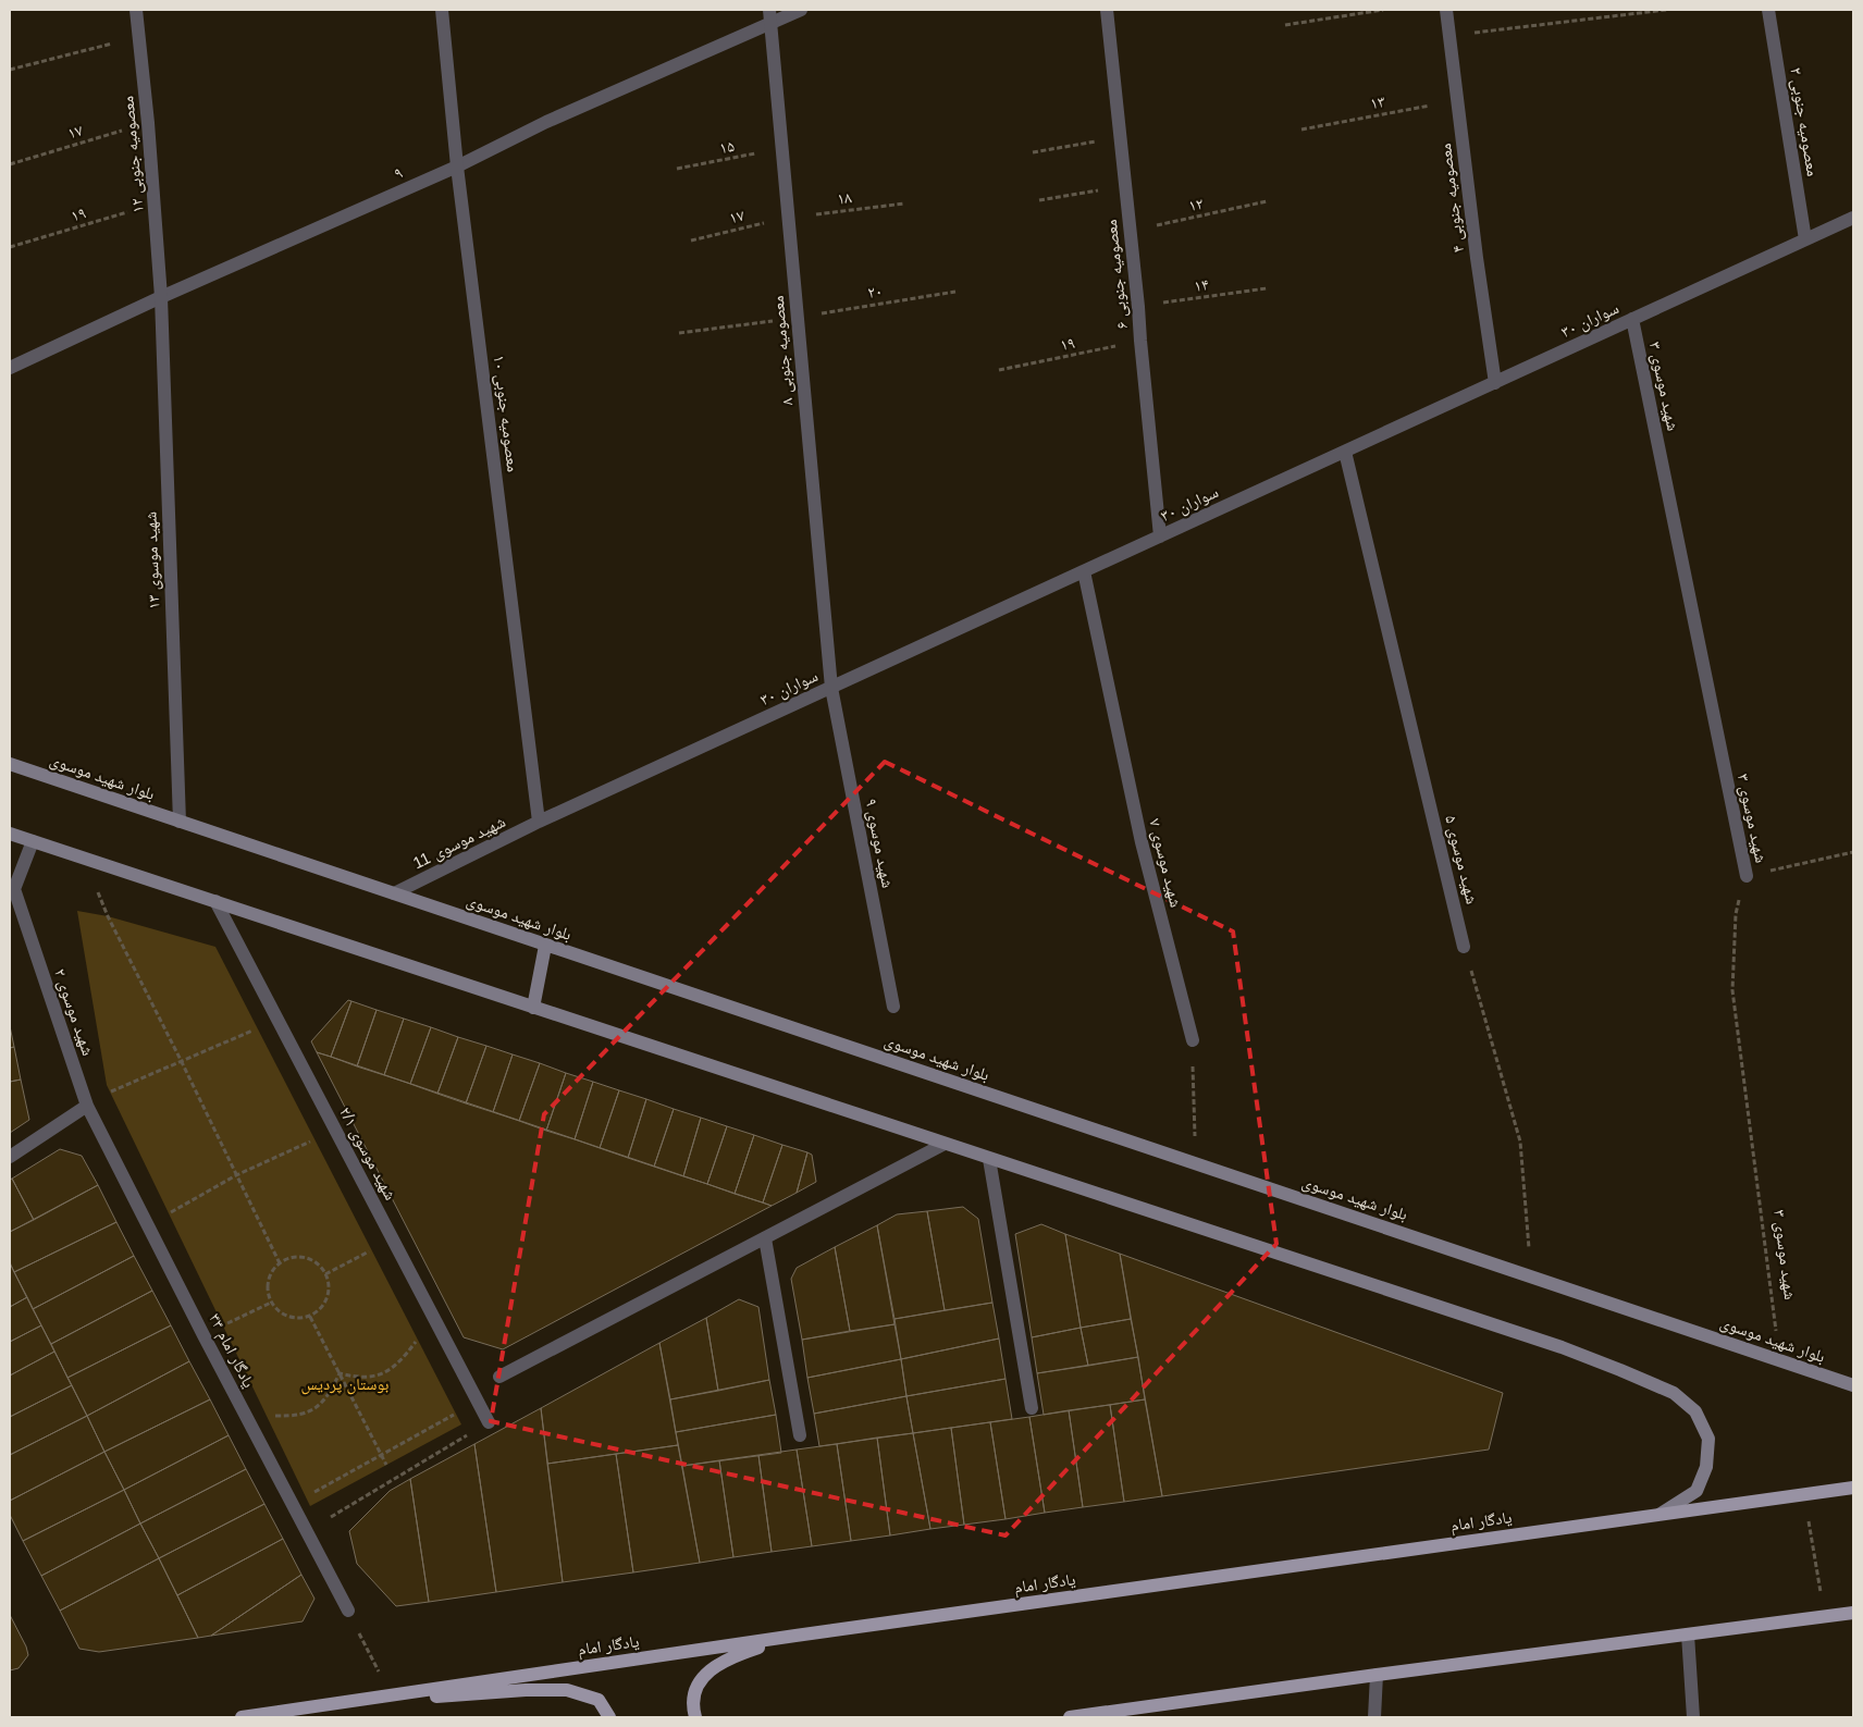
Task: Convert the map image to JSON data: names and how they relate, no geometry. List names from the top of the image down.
{
  "streets": {
    "main road": ["بلوار شهید موسوی", "یادگار امام"],
    "street": [
      "معصومیه جنوبی ۲",
      "معصومیه جنوبی ۱۲",
      "۹",
      "معصومیه جنوبی ۴",
      "معصومیه جنوبی ۶",
      "سواران ۳۰",
      "معصومیه جنوبی ۸",
      "شهید موسوی ۳",
      "معصومیه جنوبی ۱۰",
      "شهید موسوی ۱۳",
      "شهید موسوی 11",
      "شهید موسوی ۹",
      "شهید موسوی ۵",
      "شهید موسوی ۷",
      "شهید موسوی ۲",
      "شهید موسوی ۲/۱",
      "یادگار امام ۳۳"
    ],
    "path": [
      "۱۳",
      "۱۷",
      "۱۵",
      "۱۸",
      "۱۲",
      "۱۹",
      "۱۴",
      "۲۰"
    ]
  },
  "crossings": [
    ["۱۳", "معصومیه جنوبی ۴"],
    ["معصومیه جنوبی ۲", "سواران ۳۰"],
    ["۱۷", "معصومیه جنوبی ۱۲"],
    ["۱۷", "۱۸"],
    ["۱۷", "معصومیه جنوبی ۸"],
    ["۱۵", "معصومیه جنوبی ۸"],
    ["معصومیه جنوبی ۱۲", "۹"],
    ["معصومیه جنوبی ۱۲", "۱۹"],
    ["معصومیه جنوبی ۱۲", "شهید موسوی ۱۳"],
    ["۹", "معصومیه جنوبی ۸"],
    ["۹", "معصومیه جنوبی ۱۰"],
    ["۹", "شهید موسوی ۱۳"],
    ["۱۸", "معصومیه جنوبی ۸"],
    ["معصومیه جنوبی ۴", "سواران ۳۰"],
    ["۱۲", "معصومیه جنوبی ۶"],
    ["۱۹", "معصومیه جنوبی ۶"],
    ["معصومیه جنوبی ۶", "۱۴"],
    ["معصومیه جنوبی ۶", "سواران ۳۰"],
    ["۲۰", "معصومیه جنوبی ۸"],
    ["سواران ۳۰", "معصومیه جنوبی ۸"],
    ["سواران ۳۰", "شهید موسوی ۳"],
    ["سواران ۳۰", "معصومیه جنوبی ۱۰"],
    ["سواران ۳۰", "شهید موسوی 11"],
    ["سواران ۳۰", "شهید موسوی ۹"],
    ["سواران ۳۰", "شهید موسوی ۵"],
    ["سواران ۳۰", "شهید موسوی ۷"],
    ["معصومیه جنوبی ۸", "شهید موسوی ۹"],
    ["شهید موسوی ۳", "بلوار شهید موسوی"],
    ["معصومیه جنوبی ۱۰", "شهید موسوی 11"],
    ["شهید موسوی ۱۳", "بلوار شهید موسوی"],
    ["بلوار شهید موسوی", "شهید موسوی 11"],
    ["شهید موسوی ۲", "یادگار امام ۳۳"]
  ],
  "parks": ["بوستان پردیس"]
}
